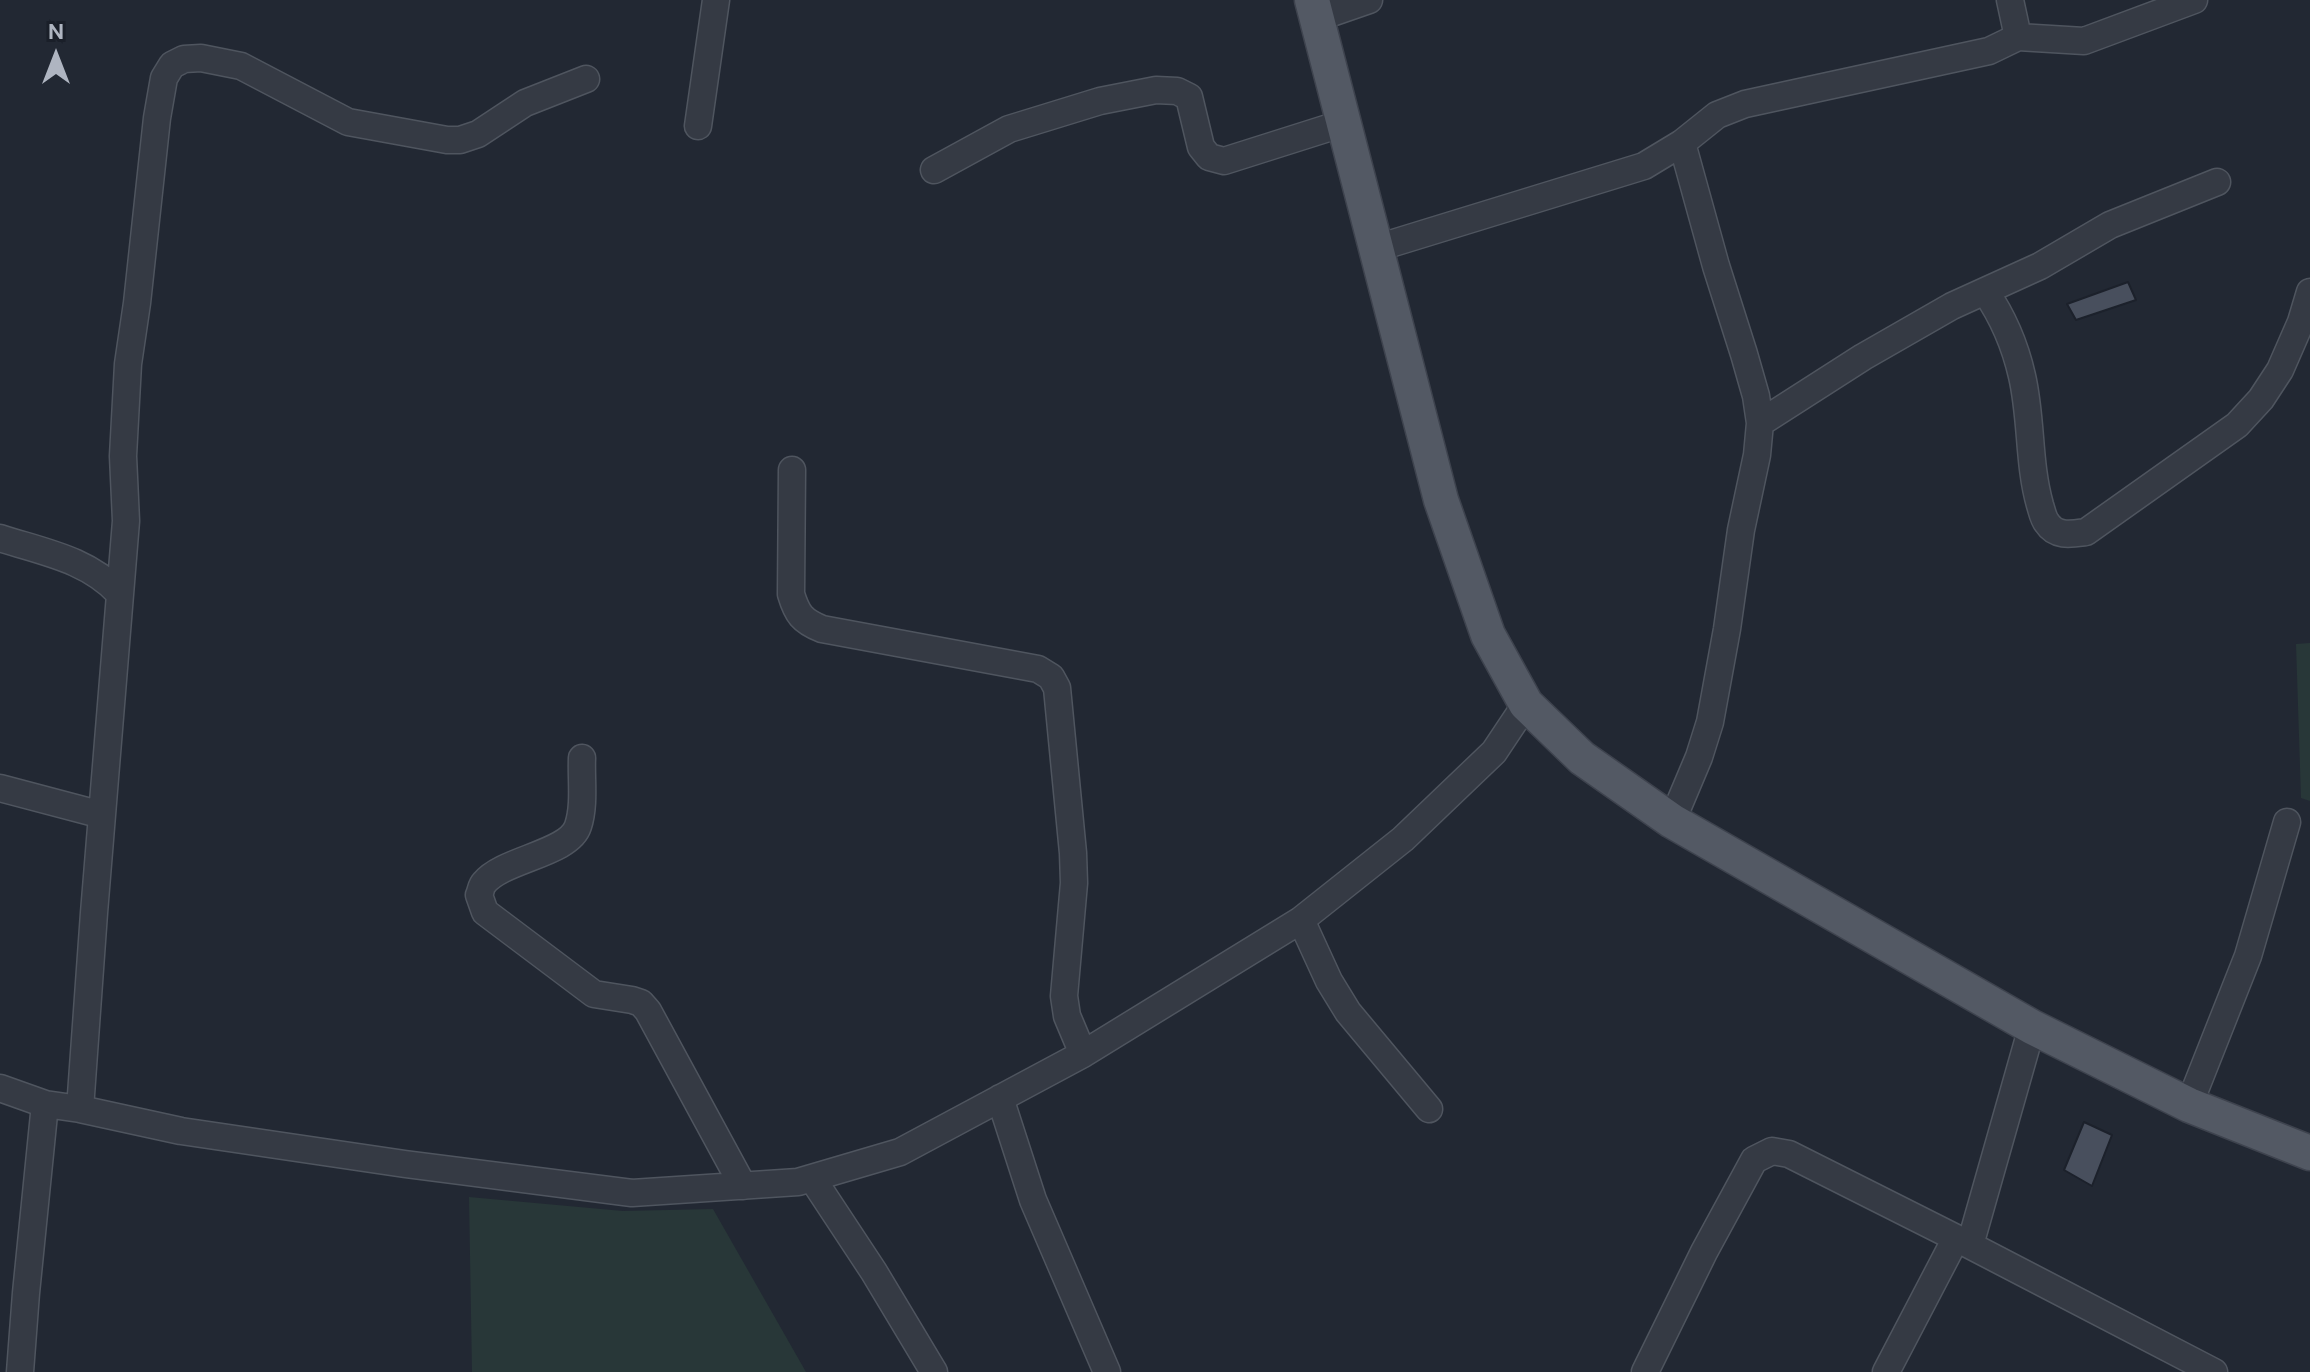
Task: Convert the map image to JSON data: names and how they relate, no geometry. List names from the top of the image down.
{
  "north": "top"
}
